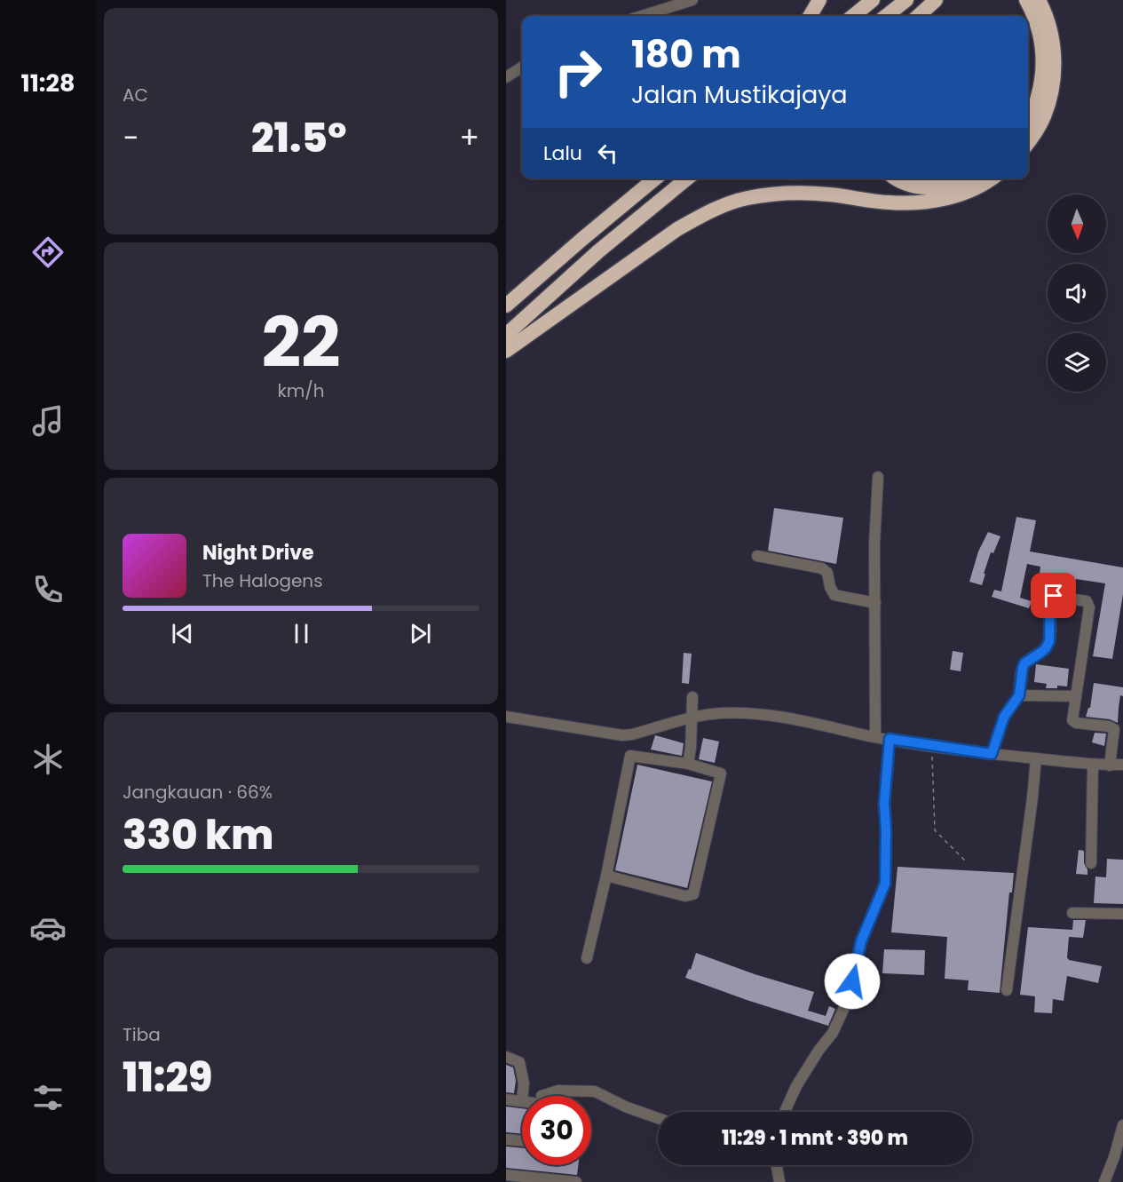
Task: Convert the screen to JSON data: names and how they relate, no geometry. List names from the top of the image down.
{
  "north": "bottom",
  "page": {
    "tabs": "11:28",
    "tile": [
      "AC",
      ["22", "km/h"],
      ["Jangkauan · 66%", "330 km"],
      ["Tiba", "11:29"]
    ],
    "turn": ["180 m", "Jalan Mustikajaya"],
    "heat": ["−", "21.5°", "+"],
    "then": "Lalu",
    "song": ["Night Drive", "The Halogens"],
    "limit": "30",
    "trip": "11:29 · 1 mnt · 390 m"
  }
}
